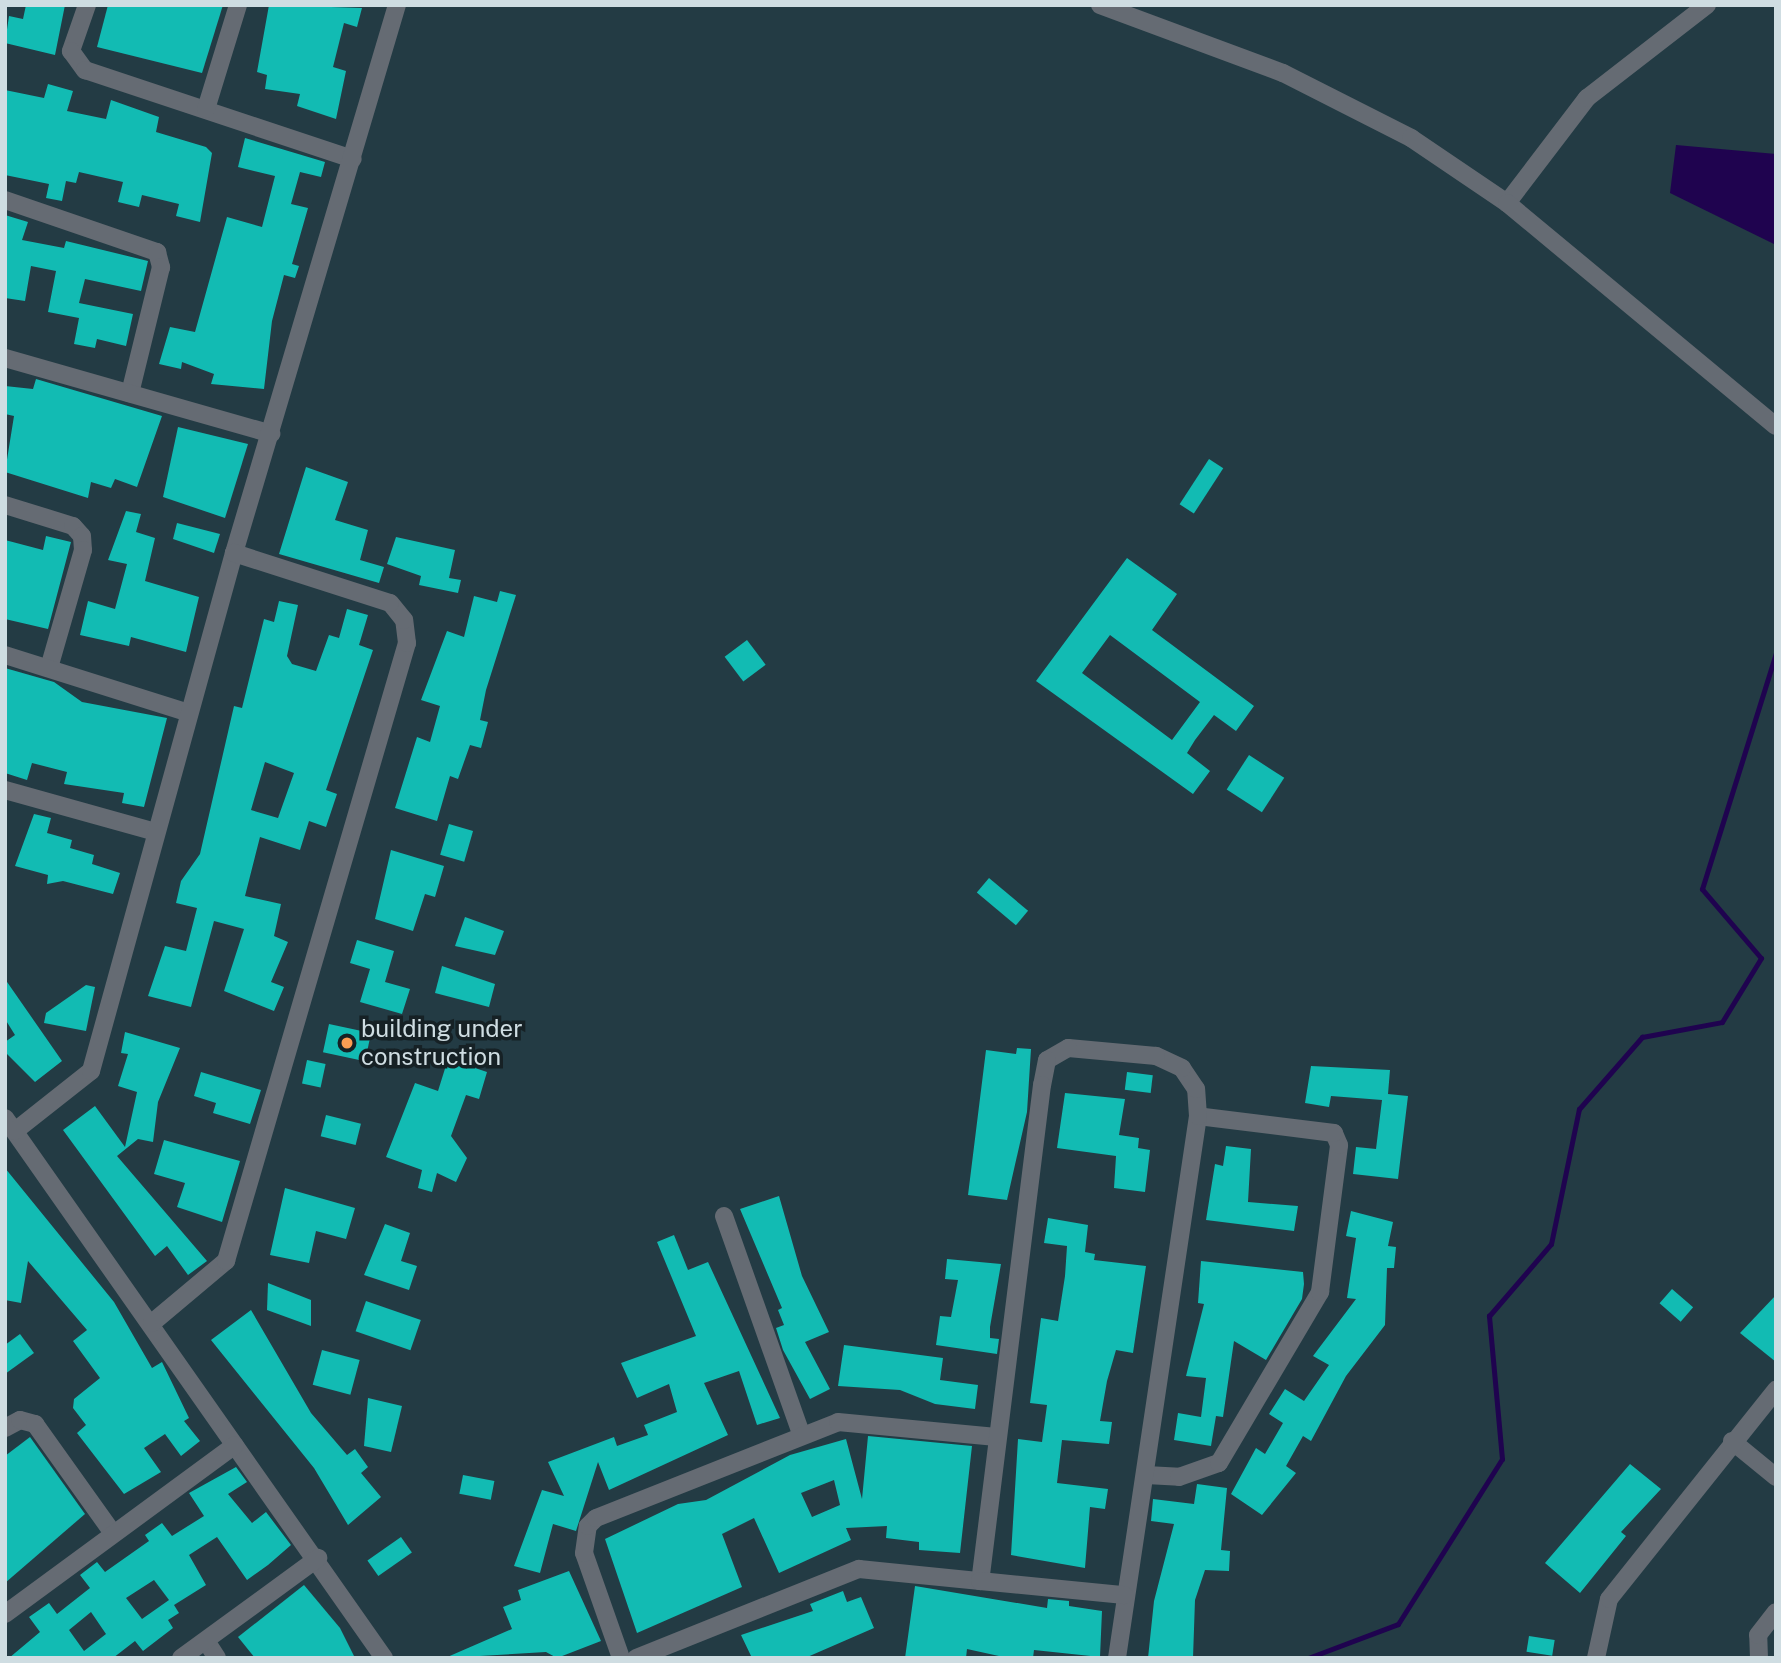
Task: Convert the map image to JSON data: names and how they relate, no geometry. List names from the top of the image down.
{
  "places": ["building under construction"]
}
